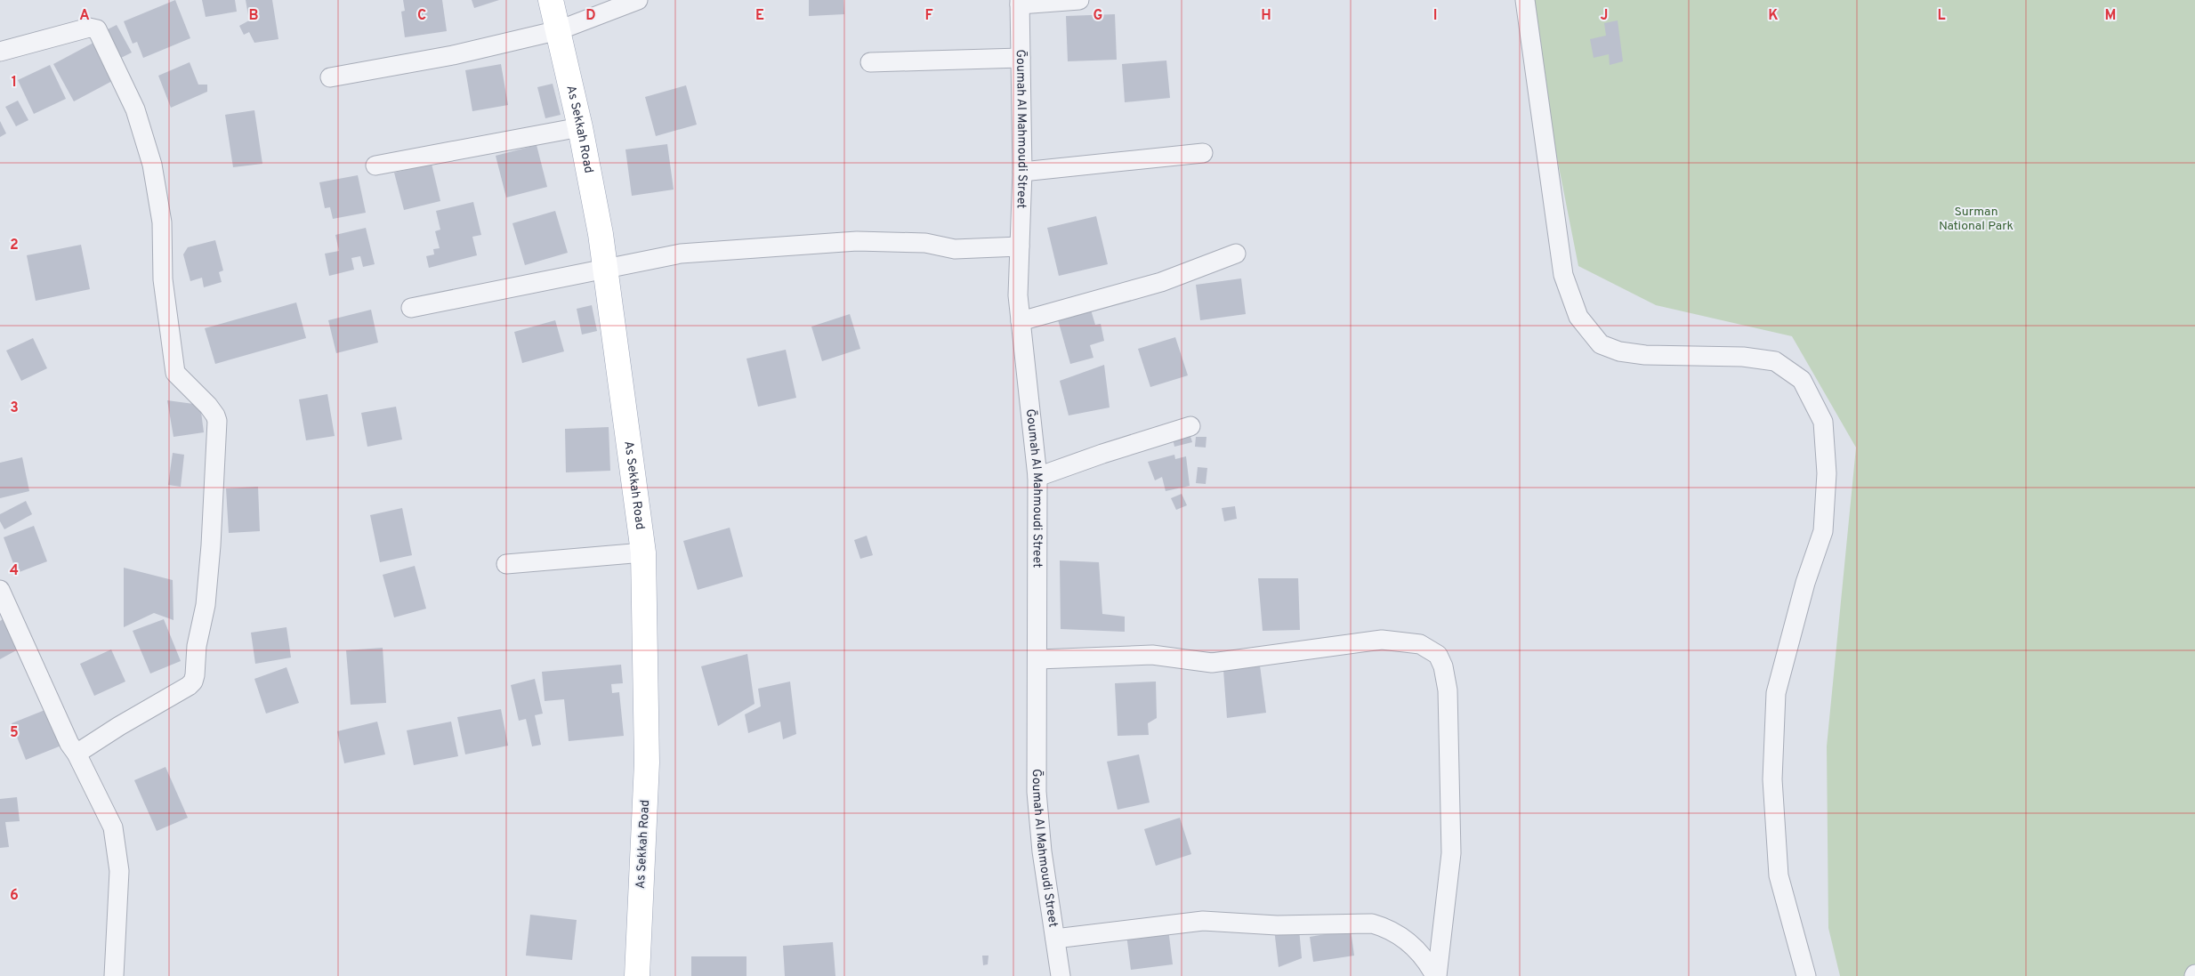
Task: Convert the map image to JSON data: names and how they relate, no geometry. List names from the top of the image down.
{
  "streets": {
    "main road": ["As Sekkah Road"],
    "street": ["Ḡoumah Al Mahmoudi Street"]
  },
  "parks": ["Surman National Park"],
  "grid": {
    "columns": [
      "A",
      "B",
      "C",
      "D",
      "E",
      "F",
      "G",
      "H",
      "I",
      "J",
      "K",
      "L",
      "M"
    ],
    "rows": [
      "1",
      "2",
      "3",
      "4",
      "5",
      "6"
    ]
  }
}
